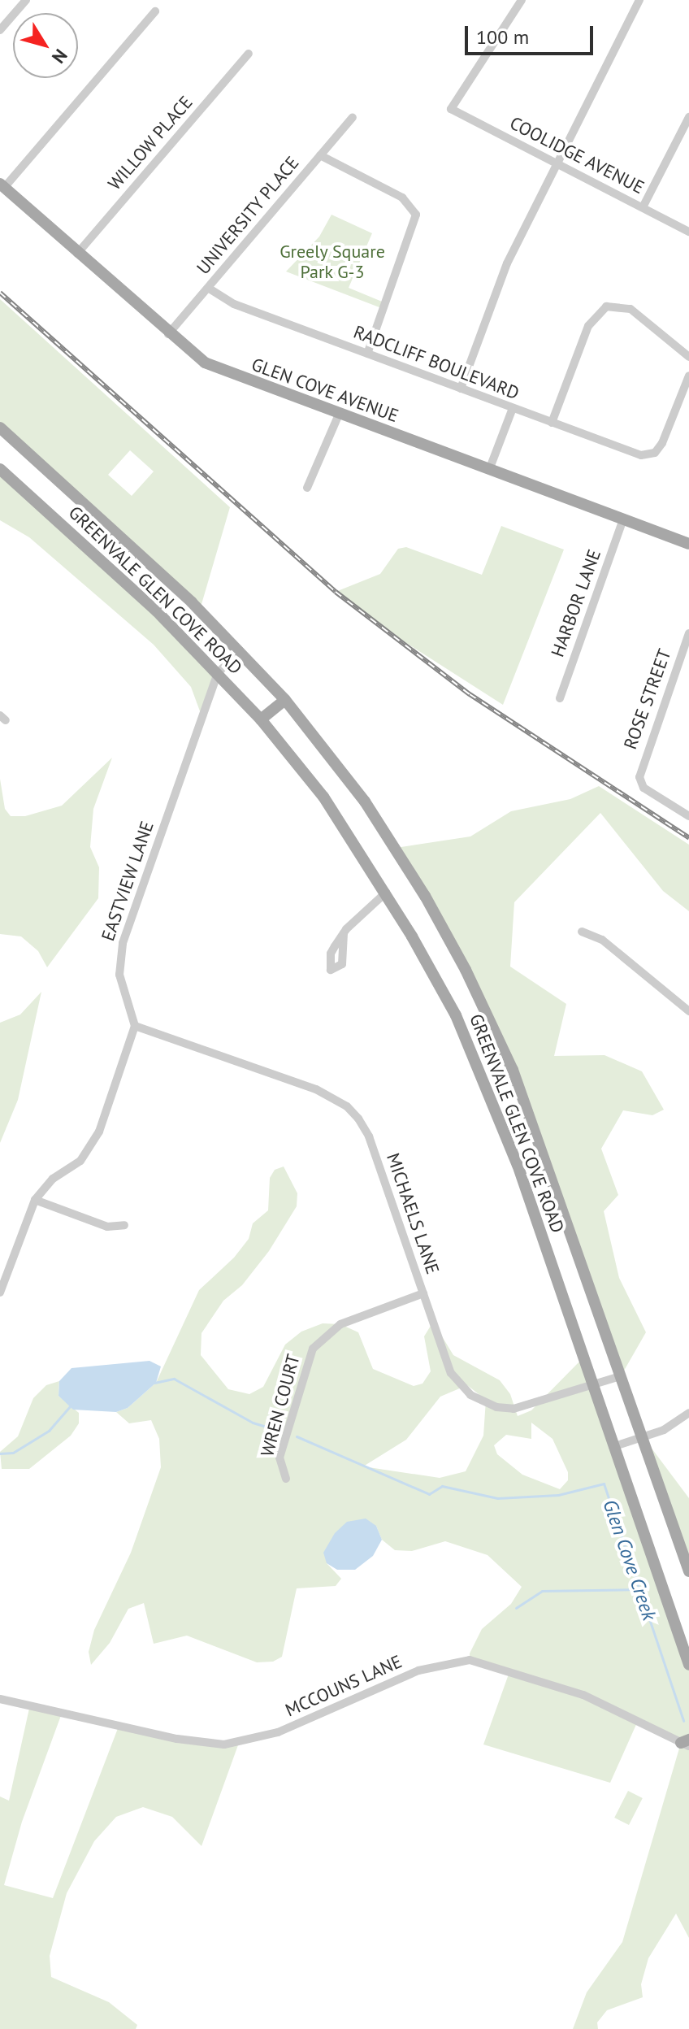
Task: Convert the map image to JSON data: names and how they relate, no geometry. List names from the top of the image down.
{
  "streets": {
    "main road": ["GLEN COVE AVENUE", "GREENVALE GLEN COVE ROAD"],
    "street": [
      "WILLOW PLACE",
      "COOLIDGE AVENUE",
      "UNIVERSITY PLACE",
      "RADCLIFF BOULEVARD",
      "HARBOR LANE",
      "ROSE STREET",
      "EASTVIEW LANE",
      "MICHAELS LANE",
      "WREN COURT",
      "MCCOUNS LANE"
    ]
  },
  "crossings": [
    ["WILLOW PLACE", "GLEN COVE AVENUE"],
    ["UNIVERSITY PLACE", "RADCLIFF BOULEVARD"],
    ["UNIVERSITY PLACE", "GLEN COVE AVENUE"],
    ["GLEN COVE AVENUE", "HARBOR LANE"],
    ["GREENVALE GLEN COVE ROAD", "EASTVIEW LANE"],
    ["GREENVALE GLEN COVE ROAD", "MICHAELS LANE"],
    ["EASTVIEW LANE", "MICHAELS LANE"],
    ["MICHAELS LANE", "WREN COURT"]
  ],
  "water": ["Glen Cove Creek"],
  "parks": ["Greely Square Park G-3"],
  "scale_bar": "100 m",
  "north": "bottom right"
}
